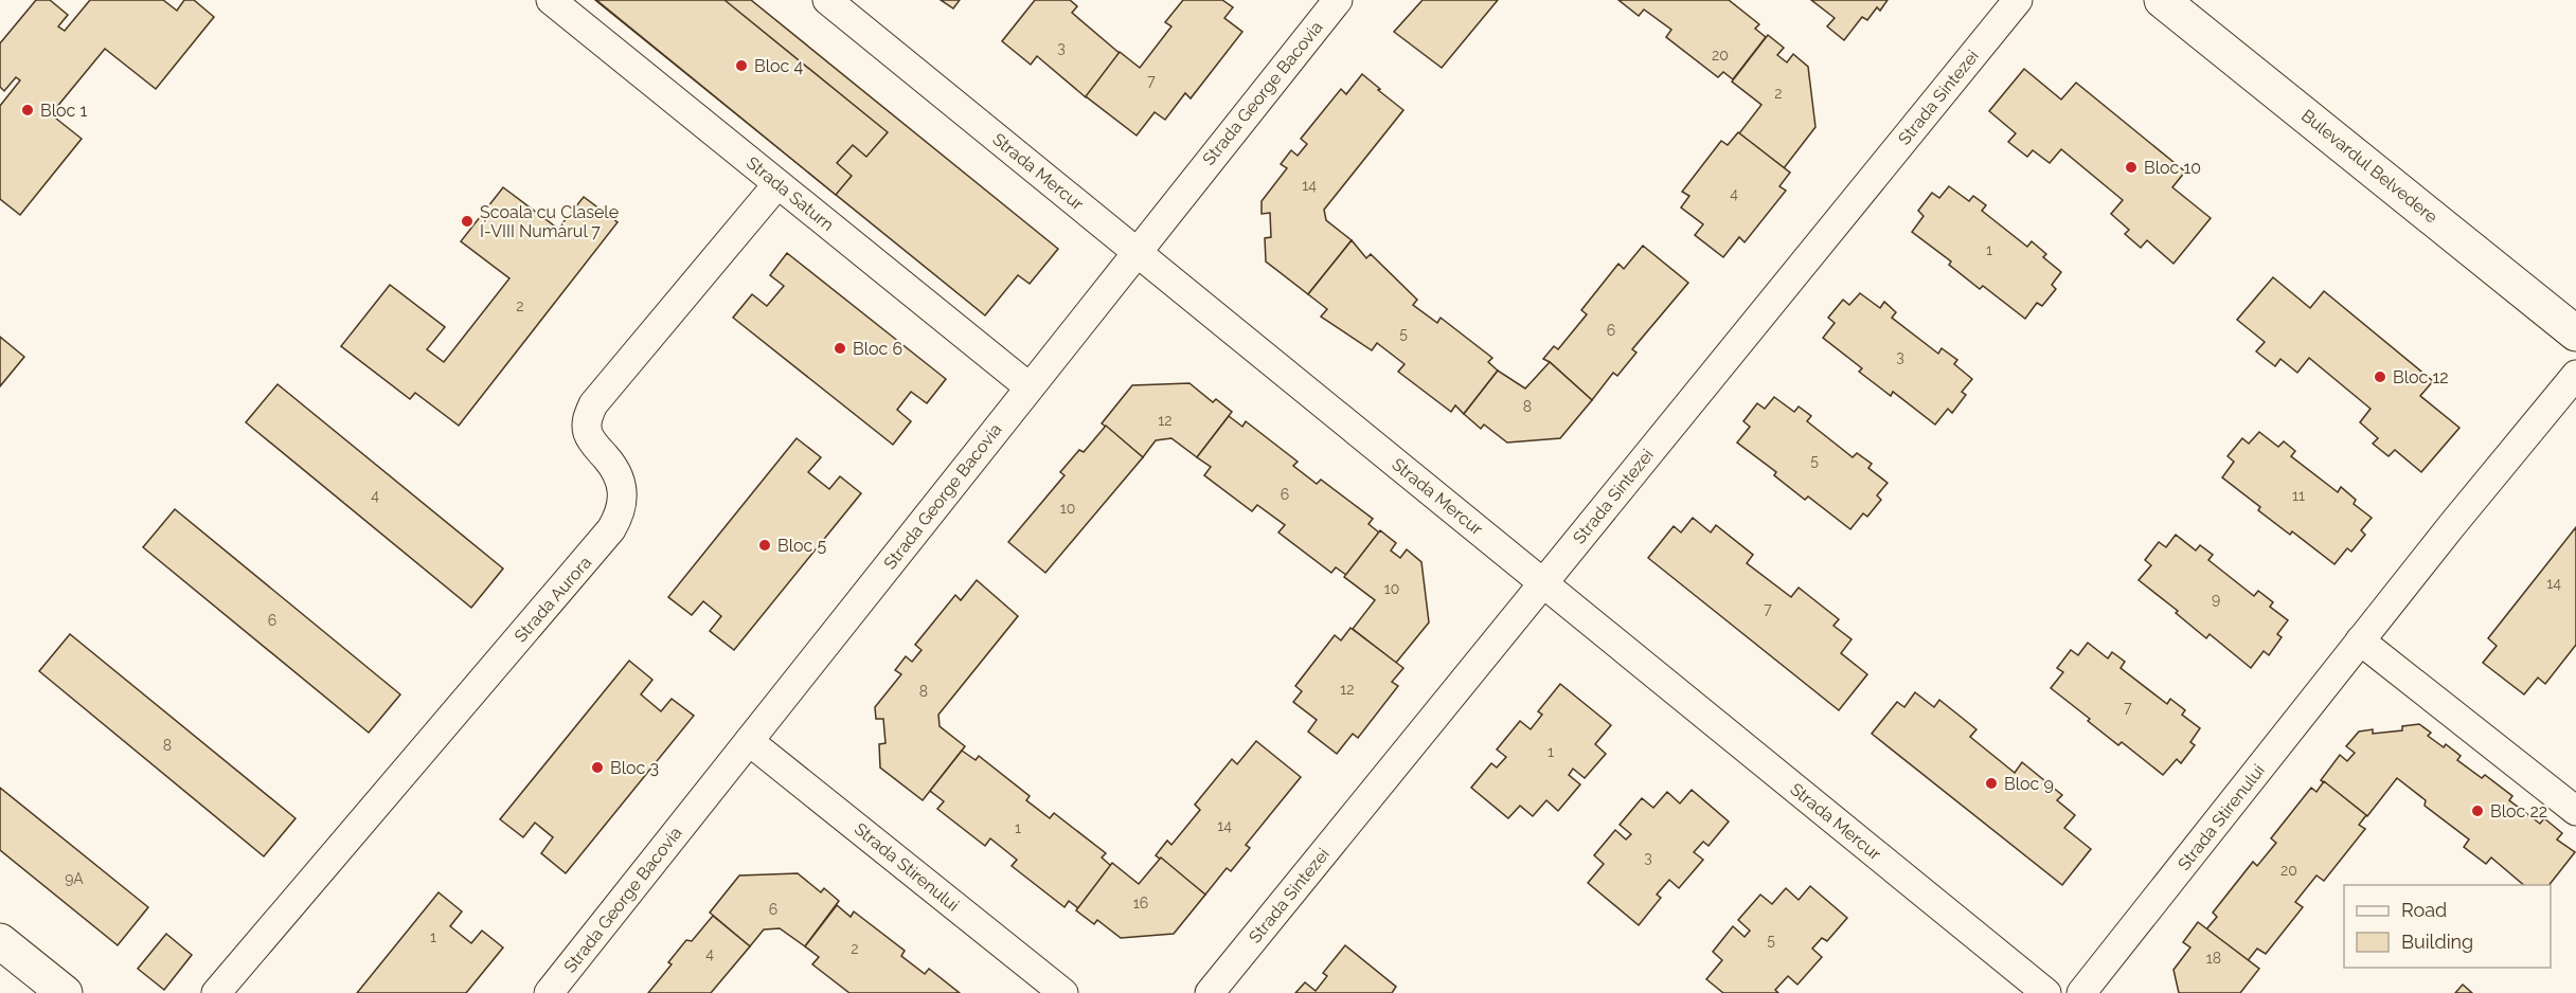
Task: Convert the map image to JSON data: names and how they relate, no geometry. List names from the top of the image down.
{
  "streets": {
    "street": [
      "Strada George Bacovia",
      "Strada Sintezei",
      "Bulevardul Belvedere",
      "Strada Mercur",
      "Strada Saturn",
      "Strada Aurora",
      "Strada Stirenului"
    ]
  },
  "crossings": [
    ["Strada George Bacovia", "Strada Mercur"],
    ["Strada George Bacovia", "Strada Saturn"],
    ["Strada George Bacovia", "Strada Stirenului"],
    ["Strada Sintezei", "Strada Mercur"],
    ["Strada Saturn", "Strada Aurora"]
  ],
  "places": [
    "Bloc 4",
    "Bloc 1",
    "Bloc 10",
    "Școala cu Clasele I-VIII Numărul 7",
    "Bloc 6",
    "Bloc 12",
    "Bloc 5",
    "Bloc 3",
    "Bloc 9",
    "Bloc 22"
  ],
  "house_numbers": [
    "3",
    "20",
    "7",
    "2",
    "14",
    "4",
    "1",
    "2",
    "6",
    "5",
    "3",
    "8",
    "12",
    "5",
    "6",
    "4",
    "11",
    "10",
    "14",
    "10",
    "9",
    "7",
    "6",
    "12",
    "8",
    "7",
    "8",
    "1",
    "14",
    "1",
    "3",
    "20",
    "9A",
    "16",
    "6",
    "1",
    "5",
    "2",
    "4",
    "18"
  ],
  "legend": ["Road", "Building"]
}
